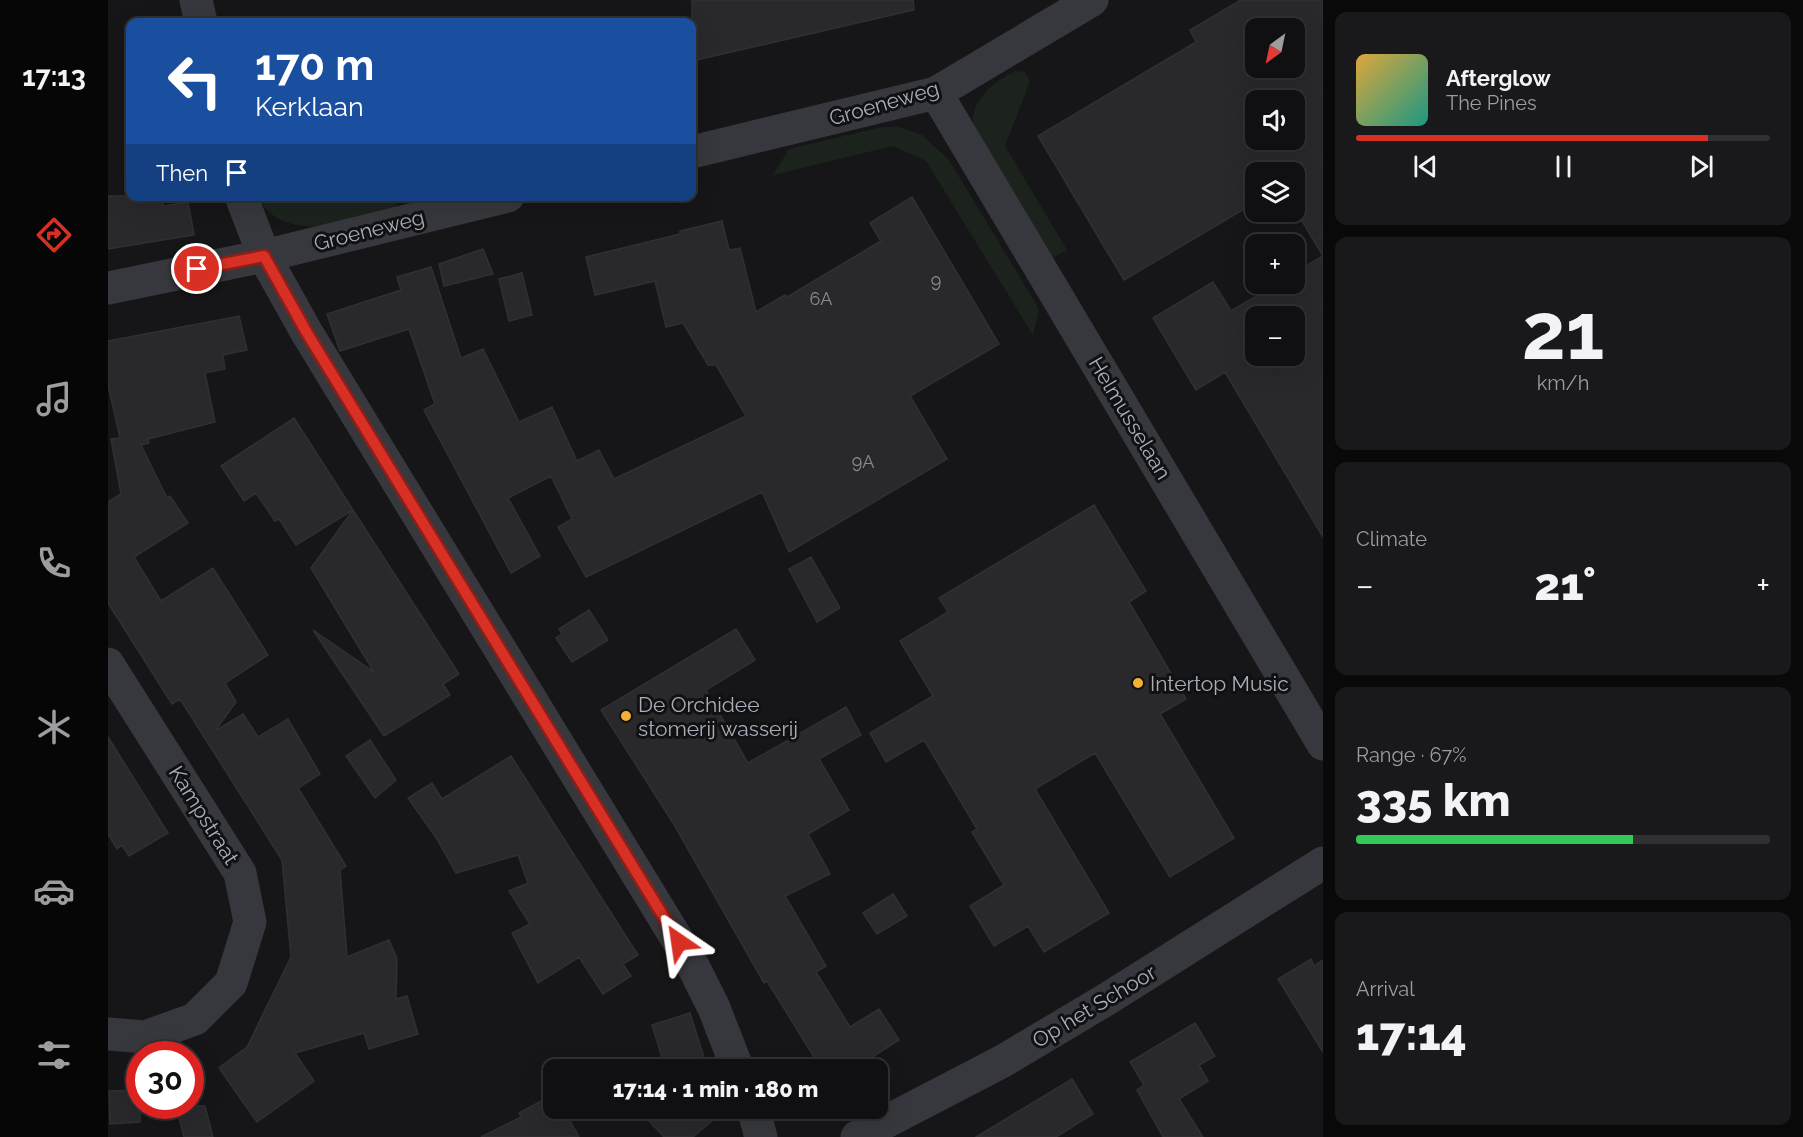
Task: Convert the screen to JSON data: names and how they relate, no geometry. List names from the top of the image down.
{
  "streets": {
    "street": [
      "Groeneweg",
      "Helmusselaan",
      "Kampstraat",
      "Op het Schoor"
    ]
  },
  "crossings": [
    ["Groeneweg", "Helmusselaan"]
  ],
  "places": ["Intertop Music", "De Orchidee stomerij wasserij"],
  "house_numbers": ["9", "6A", "9A"],
  "north": "bottom left",
  "page": {
    "tabs": "17:13",
    "map_buttons": ["+", "−"],
    "turn": ["170 m", "Kerklaan"],
    "song": ["Afterglow", "The Pines"],
    "then": "Then",
    "tile": [
      ["21", "km/h"],
      "Climate",
      ["Range · 67%", "335 km"],
      ["Arrival", "17:14"]
    ],
    "heat": ["−", "21°", "+"],
    "limit": "30",
    "trip": "17:14 · 1 min · 180 m"
  }
}
